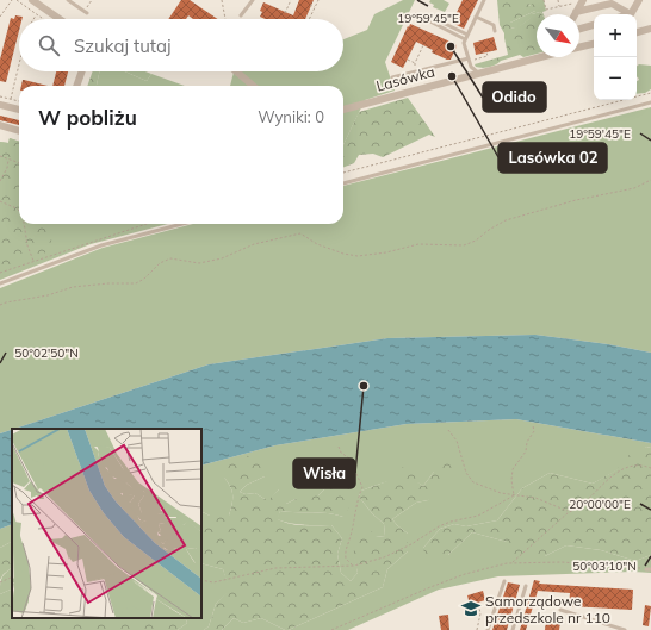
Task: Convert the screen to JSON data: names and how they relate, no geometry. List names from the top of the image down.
{
  "streets": {
    "street": ["Lasówka"]
  },
  "places": {
    "other": ["Odido", "Lasówka 02", "Wisła"],
    "school or university": ["Samorządowe przedszkole nr 110"]
  },
  "north": "bottom right",
  "page": {
    "map_buttons": ["+", "−"],
    "search": "Szukaj tutaj",
    "heading": ["W pobliżu", "Wyniki: 0"]
  },
  "coordinates": [
    "19°59'45\"E",
    "50°02'50\"N",
    "20°00'00\"E",
    "50°03'10\"N"
  ]
}
